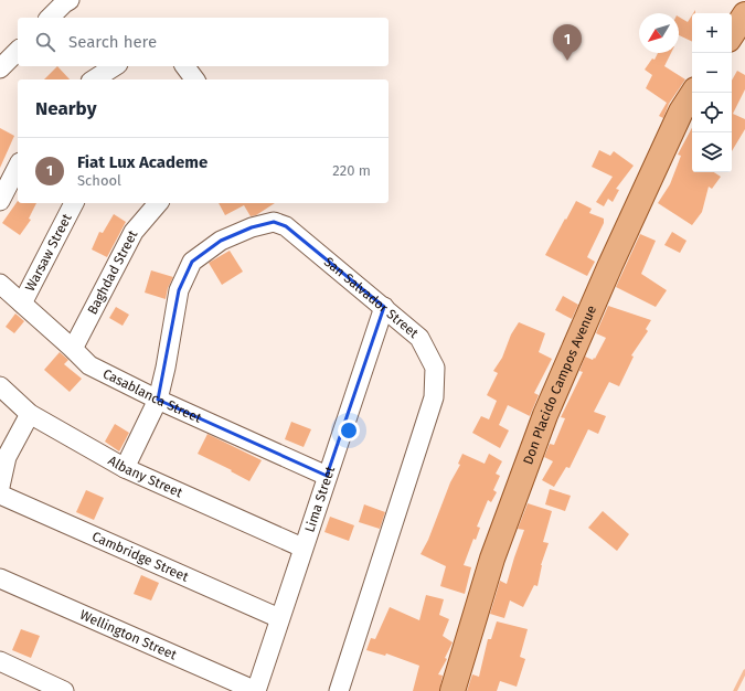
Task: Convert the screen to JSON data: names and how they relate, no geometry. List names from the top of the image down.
{
  "streets": {
    "main road": ["Don Placido Campos Avenue"],
    "street": [
      "Warsaw Street",
      "Baghdad Street",
      "San Salvador Street",
      "Casablanca Street",
      "Albany Street",
      "Lima Street",
      "Cambridge Street",
      "Wellington Street"
    ]
  },
  "crossings": [
    ["Warsaw Street", "Casablanca Street"],
    ["Baghdad Street", "Casablanca Street"],
    ["San Salvador Street", "Casablanca Street"],
    ["San Salvador Street", "Albany Street"],
    ["San Salvador Street", "Lima Street"],
    ["Casablanca Street", "Lima Street"],
    ["Albany Street", "Lima Street"],
    ["Lima Street", "Cambridge Street"],
    ["Lima Street", "Wellington Street"]
  ],
  "north": "bottom left",
  "page": {
    "map_buttons": ["+", "−"],
    "search": "Search here",
    "pins": "1",
    "heading": "Nearby",
    "list": [
      {
        "mark": "1",
        "name": "Fiat Lux Academe",
        "note": "School",
        "value": "220 m"
      }
    ]
  }
}
